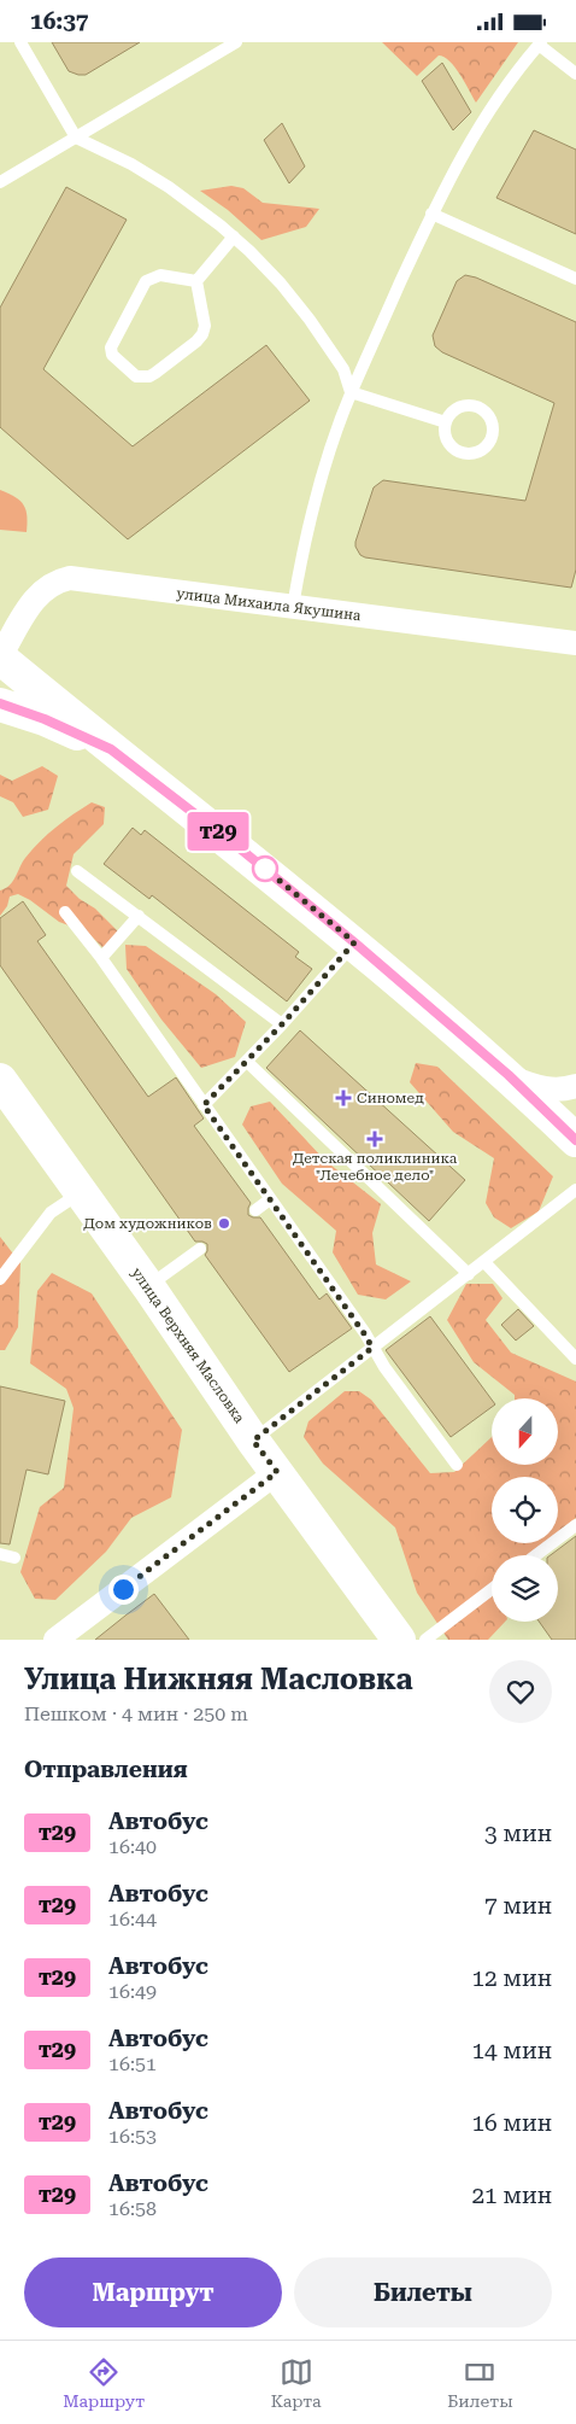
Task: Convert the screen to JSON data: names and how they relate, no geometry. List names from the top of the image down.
{
  "streets": {
    "street": ["улица Михаила Якушина", "улица Верхняя Масловка"]
  },
  "places": {
    "health": ["Синомед", "Детская поликлиника \"Лечебное дело\""],
    "other": ["Дом художников"]
  },
  "lines": ["bus line т29"],
  "north": "bottom",
  "page": {
    "status": "16:37",
    "on_map": "т29",
    "heading": [
      ["Улица Нижняя Масловка", "Пешком · 4 мин · 250 m"],
      "Отправления"
    ],
    "list": [
      {
        "mark": "т29",
        "name": "Автобус",
        "note": "16:40",
        "value": "3 мин"
      },
      {
        "mark": "т29",
        "name": "Автобус",
        "note": "16:44",
        "value": "7 мин"
      },
      {
        "mark": "т29",
        "name": "Автобус",
        "note": "16:49",
        "value": "12 мин"
      },
      {
        "mark": "т29",
        "name": "Автобус",
        "note": "16:51",
        "value": "14 мин"
      },
      {
        "mark": "т29",
        "name": "Автобус",
        "note": "16:53",
        "value": "16 мин"
      },
      {
        "mark": "т29",
        "name": "Автобус",
        "note": "16:58",
        "value": "21 мин"
      }
    ],
    "buttons": ["Маршрут", "Билеты"],
    "tabs": ["Маршрут", "Карта", "Билеты"]
  }
}
